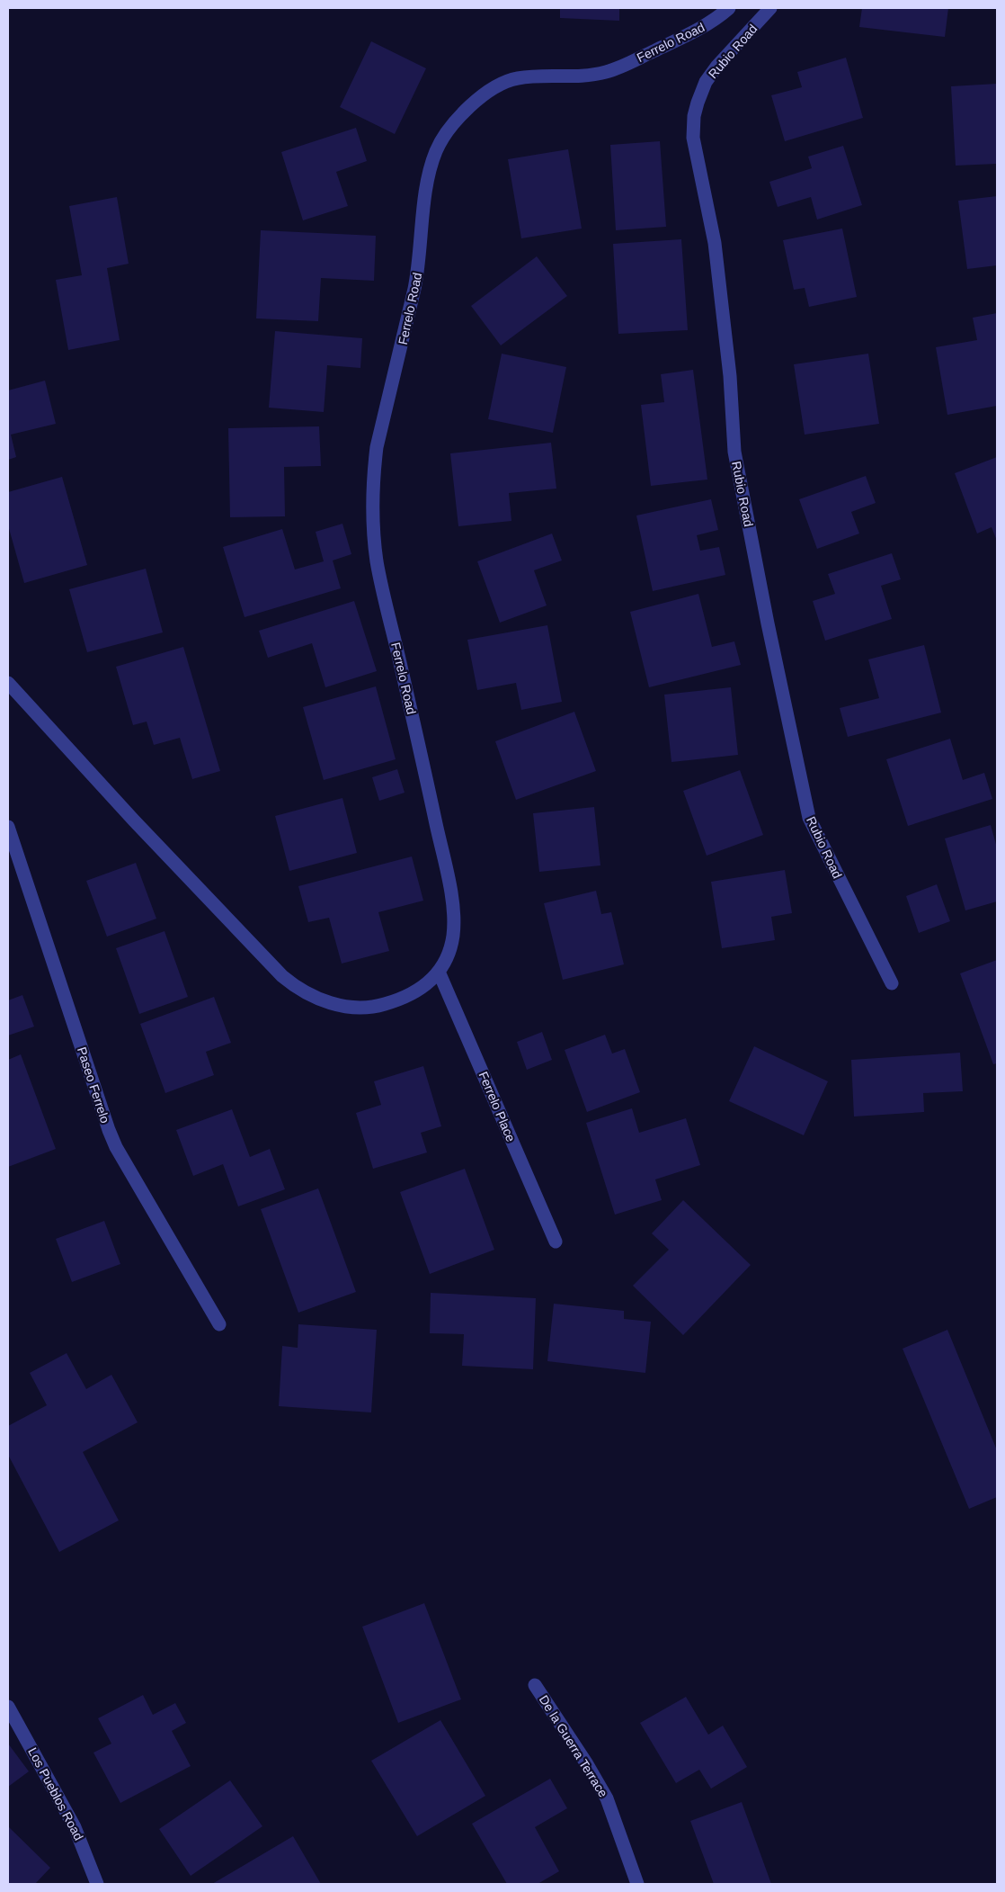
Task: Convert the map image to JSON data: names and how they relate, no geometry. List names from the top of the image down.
{
  "streets": {
    "street": [
      "Ferrelo Road",
      "Rubio Road",
      "Paseo Ferrelo",
      "Ferrelo Place",
      "De la Guerra Terrace",
      "Los Pueblos Road"
    ]
  },
  "crossings": [
    ["Ferrelo Road", "Ferrelo Place"]
  ]
}
